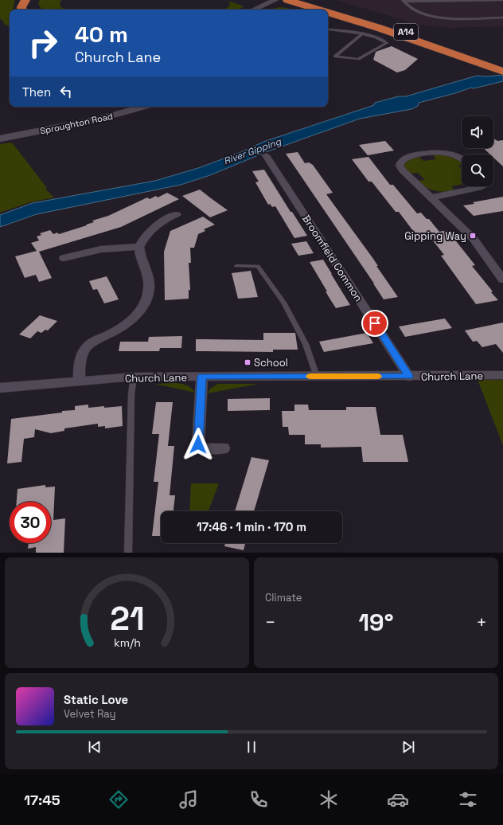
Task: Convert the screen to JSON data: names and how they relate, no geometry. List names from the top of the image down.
{
  "streets": {
    "highway": ["A14"],
    "street": ["Sproughton Road", "Broomfield Common", "Church Lane"]
  },
  "crossings": [
    ["Broomfield Common", "Church Lane"]
  ],
  "water": ["River Gipping"],
  "places": {
    "transit": ["Gipping Way", "School"]
  },
  "page": {
    "turn": ["40 m", "Church Lane"],
    "then": "Then",
    "limit": "30",
    "trip": "17:46 · 1 min · 170 m",
    "tile": "Climate",
    "heat": ["−", "19°", "+"],
    "song": ["Static Love", "Velvet Ray"],
    "tabs": "17:45",
    "gauge": ["21", "km/h"]
  }
}
